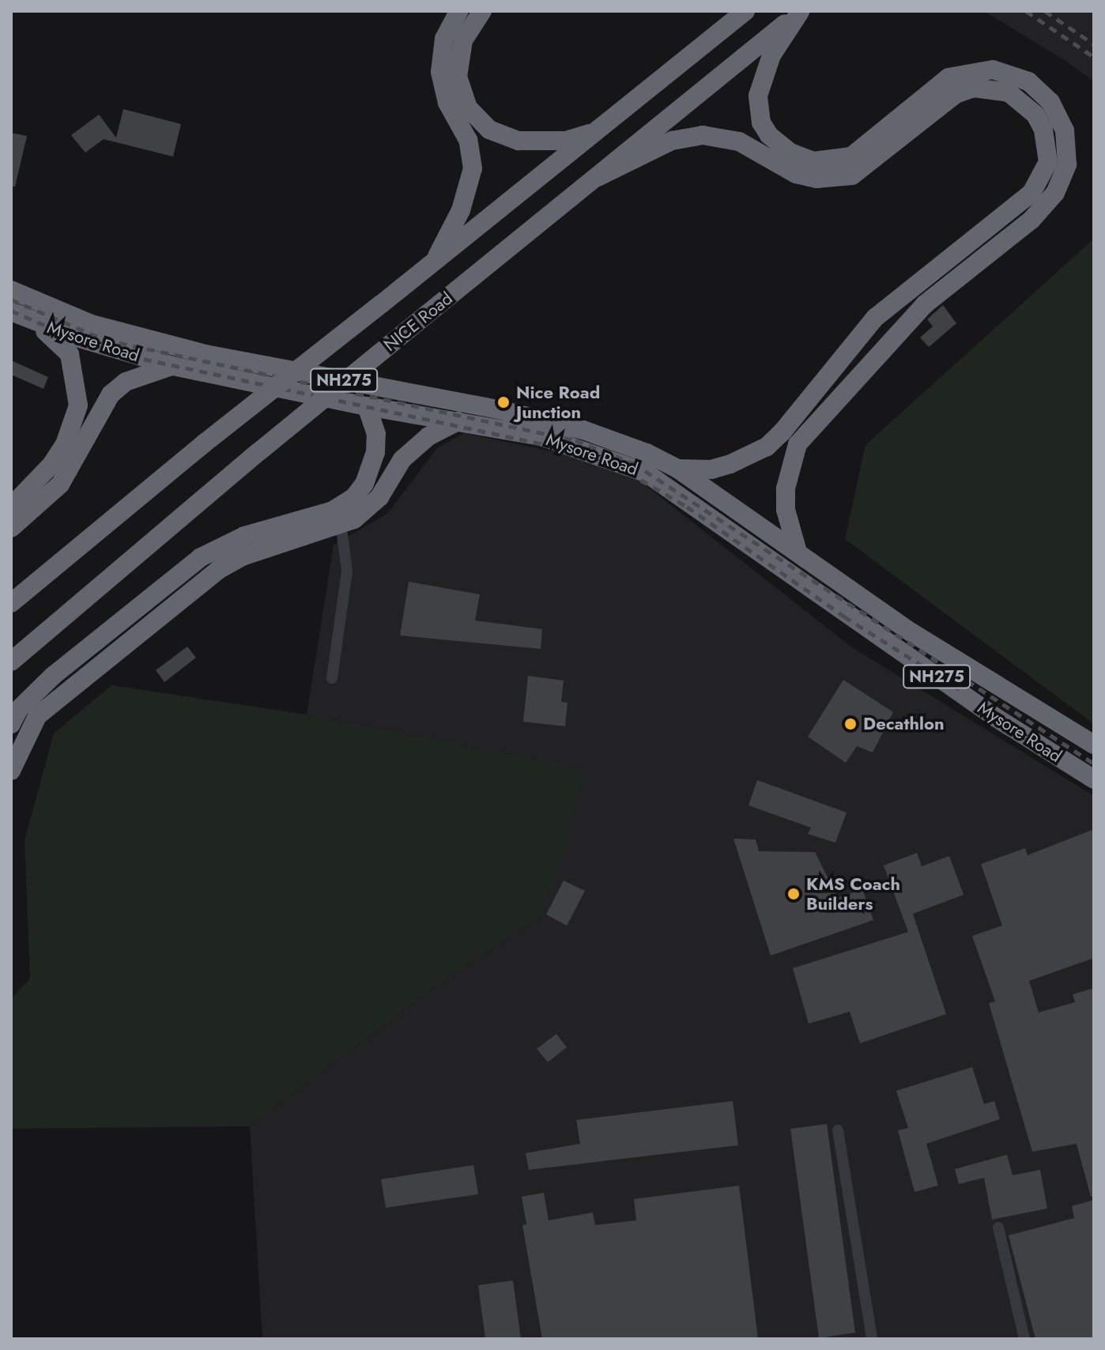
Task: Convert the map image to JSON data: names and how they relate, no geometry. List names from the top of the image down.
{
  "streets": {
    "highway": ["NICE Road", "Mysore Road", "NH275"]
  },
  "places": ["Nice Road Junction", "Decathlon", "KMS Coach Builders"]
}
